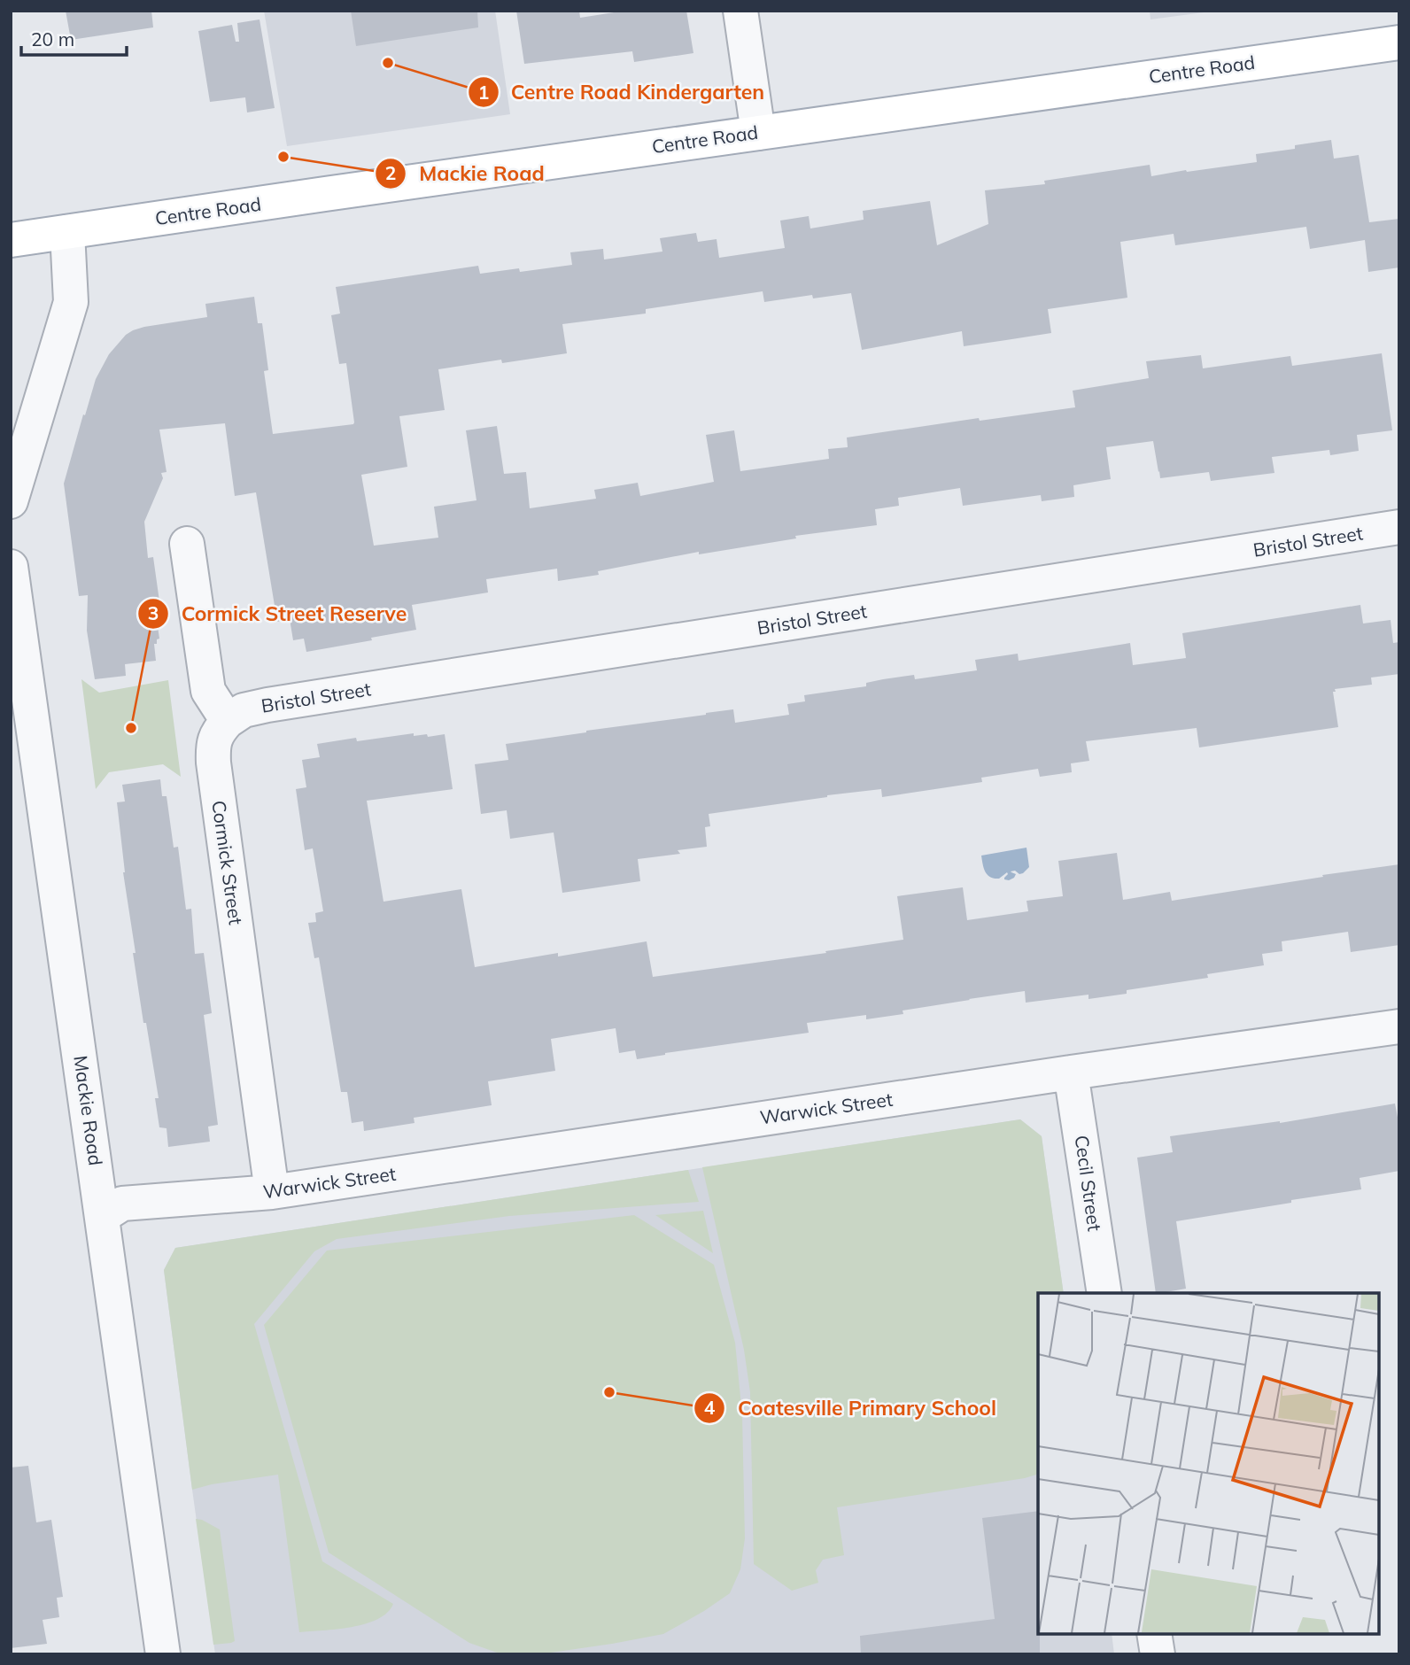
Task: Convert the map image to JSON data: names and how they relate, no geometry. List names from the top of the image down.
{
  "streets": {
    "main road": ["Centre Road"],
    "street": [
      "Bristol Street",
      "Cormick Street",
      "Warwick Street",
      "Mackie Road",
      "Cecil Street"
    ]
  },
  "crossings": [
    ["Bristol Street", "Cormick Street"],
    ["Cormick Street", "Warwick Street"],
    ["Warwick Street", "Mackie Road"],
    ["Warwick Street", "Cecil Street"]
  ],
  "places": [
    "Centre Road Kindergarten",
    "Mackie Road",
    "Cormick Street Reserve",
    "Coatesville Primary School"
  ],
  "scale_bar": "20 m"
}
